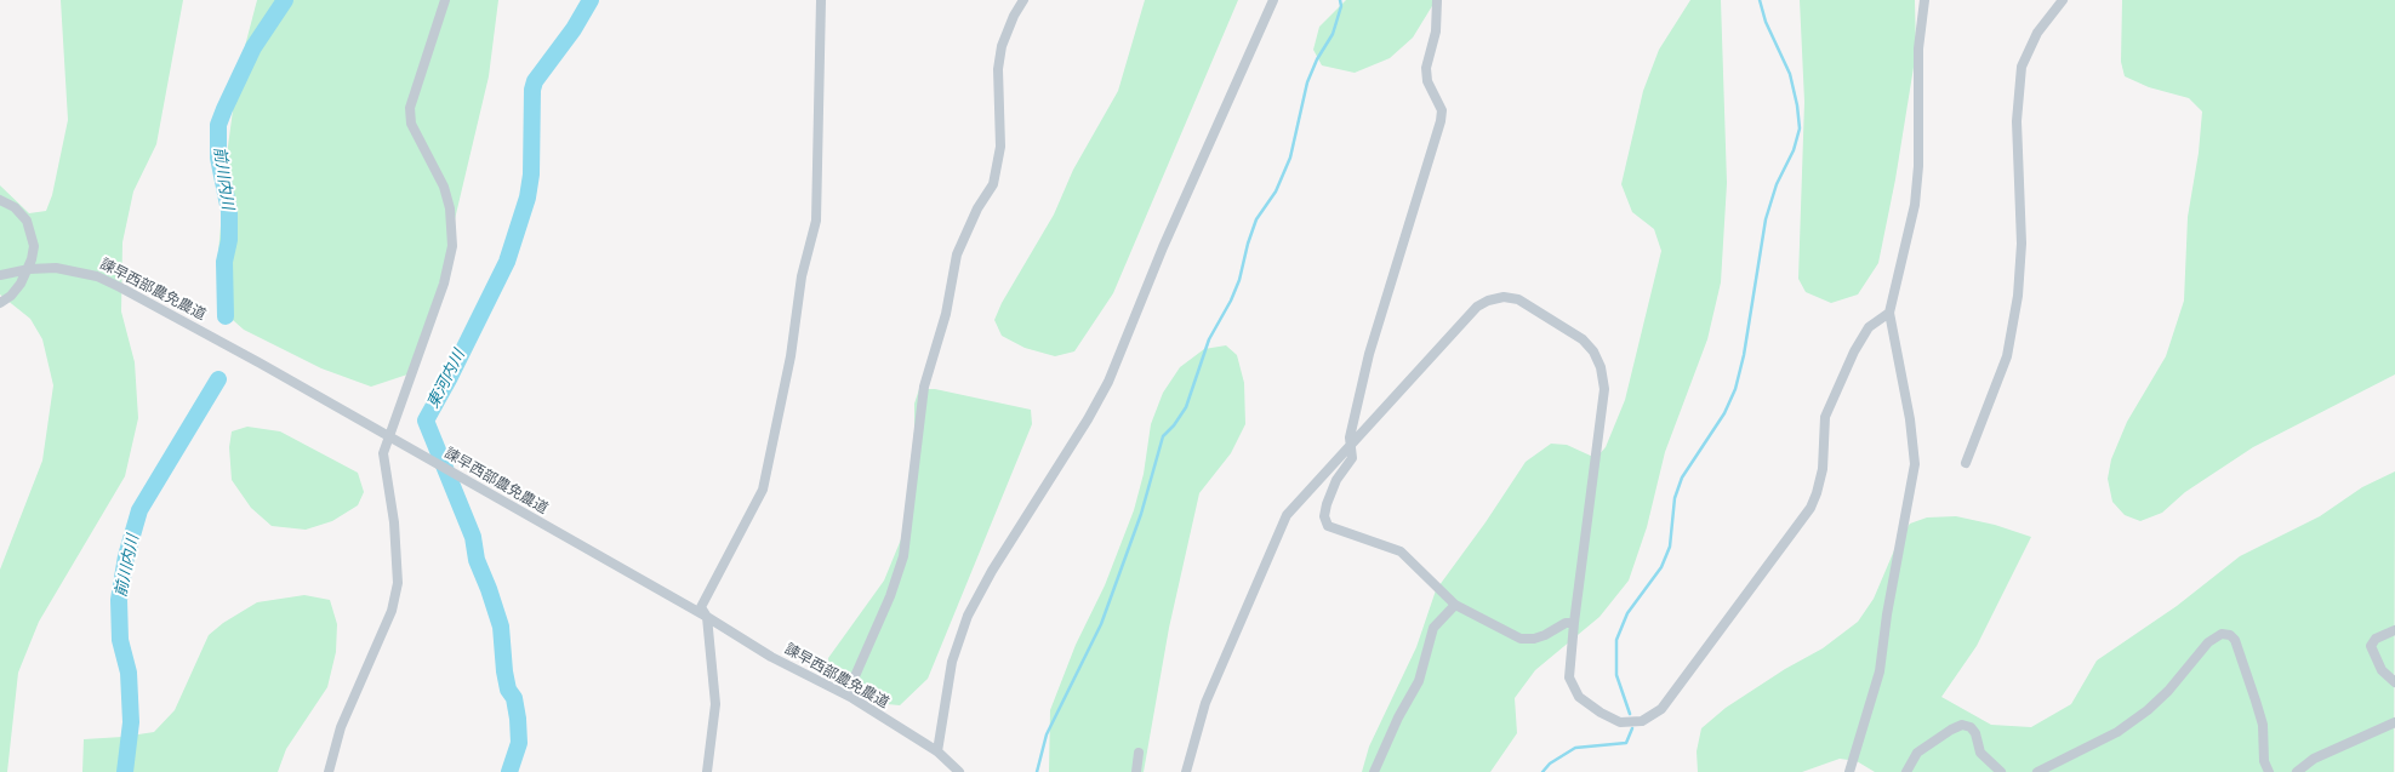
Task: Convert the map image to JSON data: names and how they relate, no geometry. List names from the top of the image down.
{
  "streets": {
    "street": ["諫早西部農免農道"]
  },
  "water": ["前川内川", "東河内川"]
}
